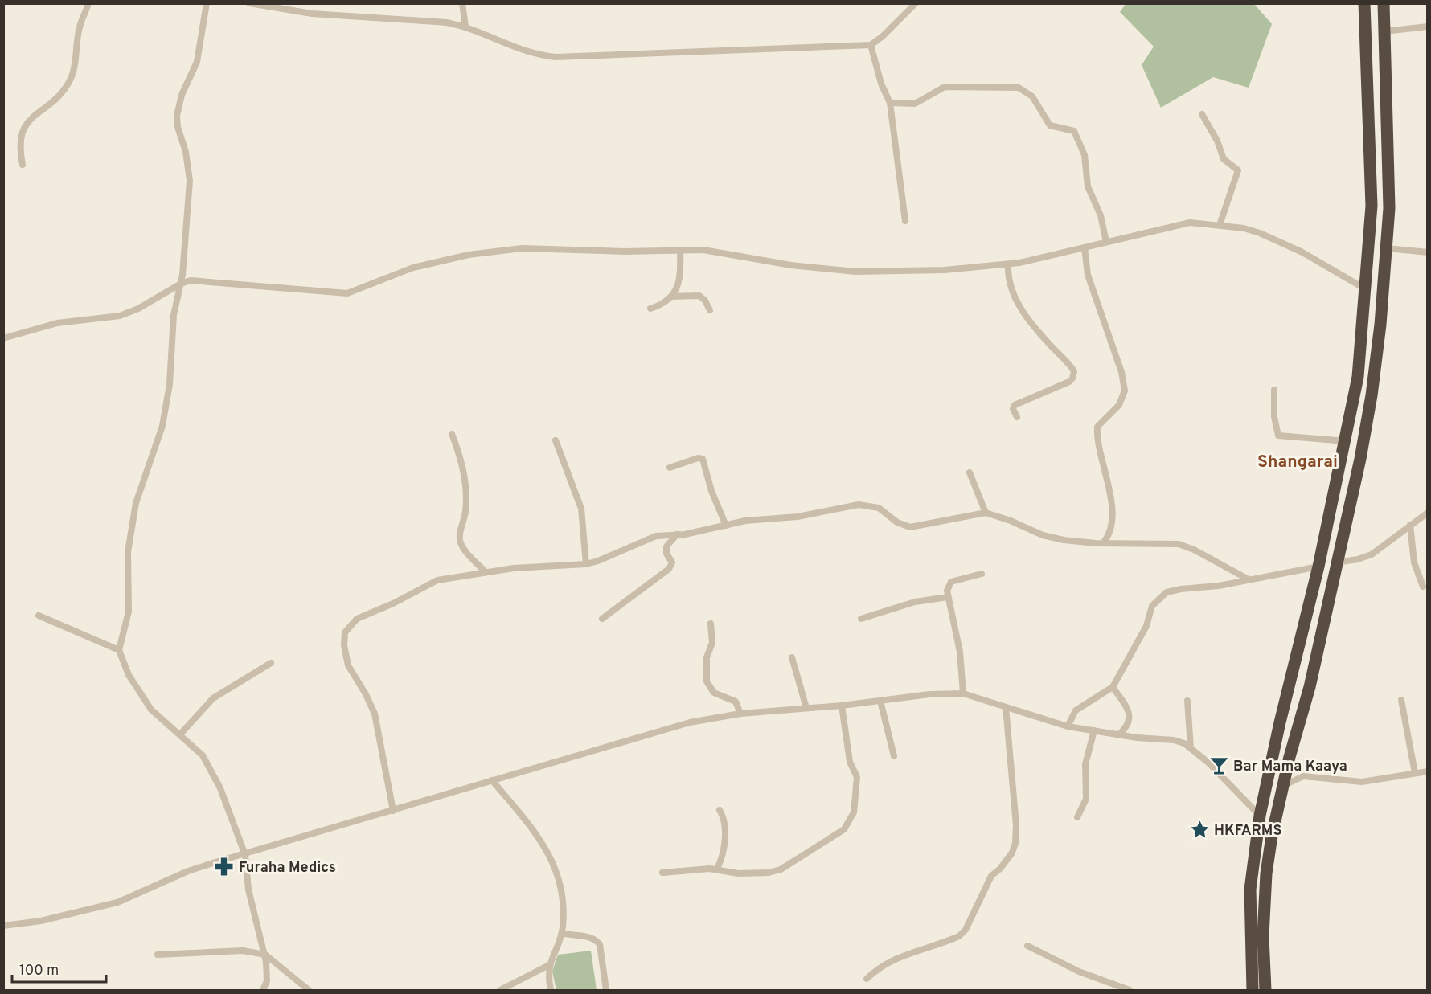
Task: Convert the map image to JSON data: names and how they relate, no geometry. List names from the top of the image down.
{
  "districts": ["Shangarai"],
  "places": {
    "bar": ["Bar Mama Kaaya"],
    "place": ["HKFARMS"],
    "pharmacy": ["Furaha Medics"]
  },
  "scale_bar": "100 m"
}
